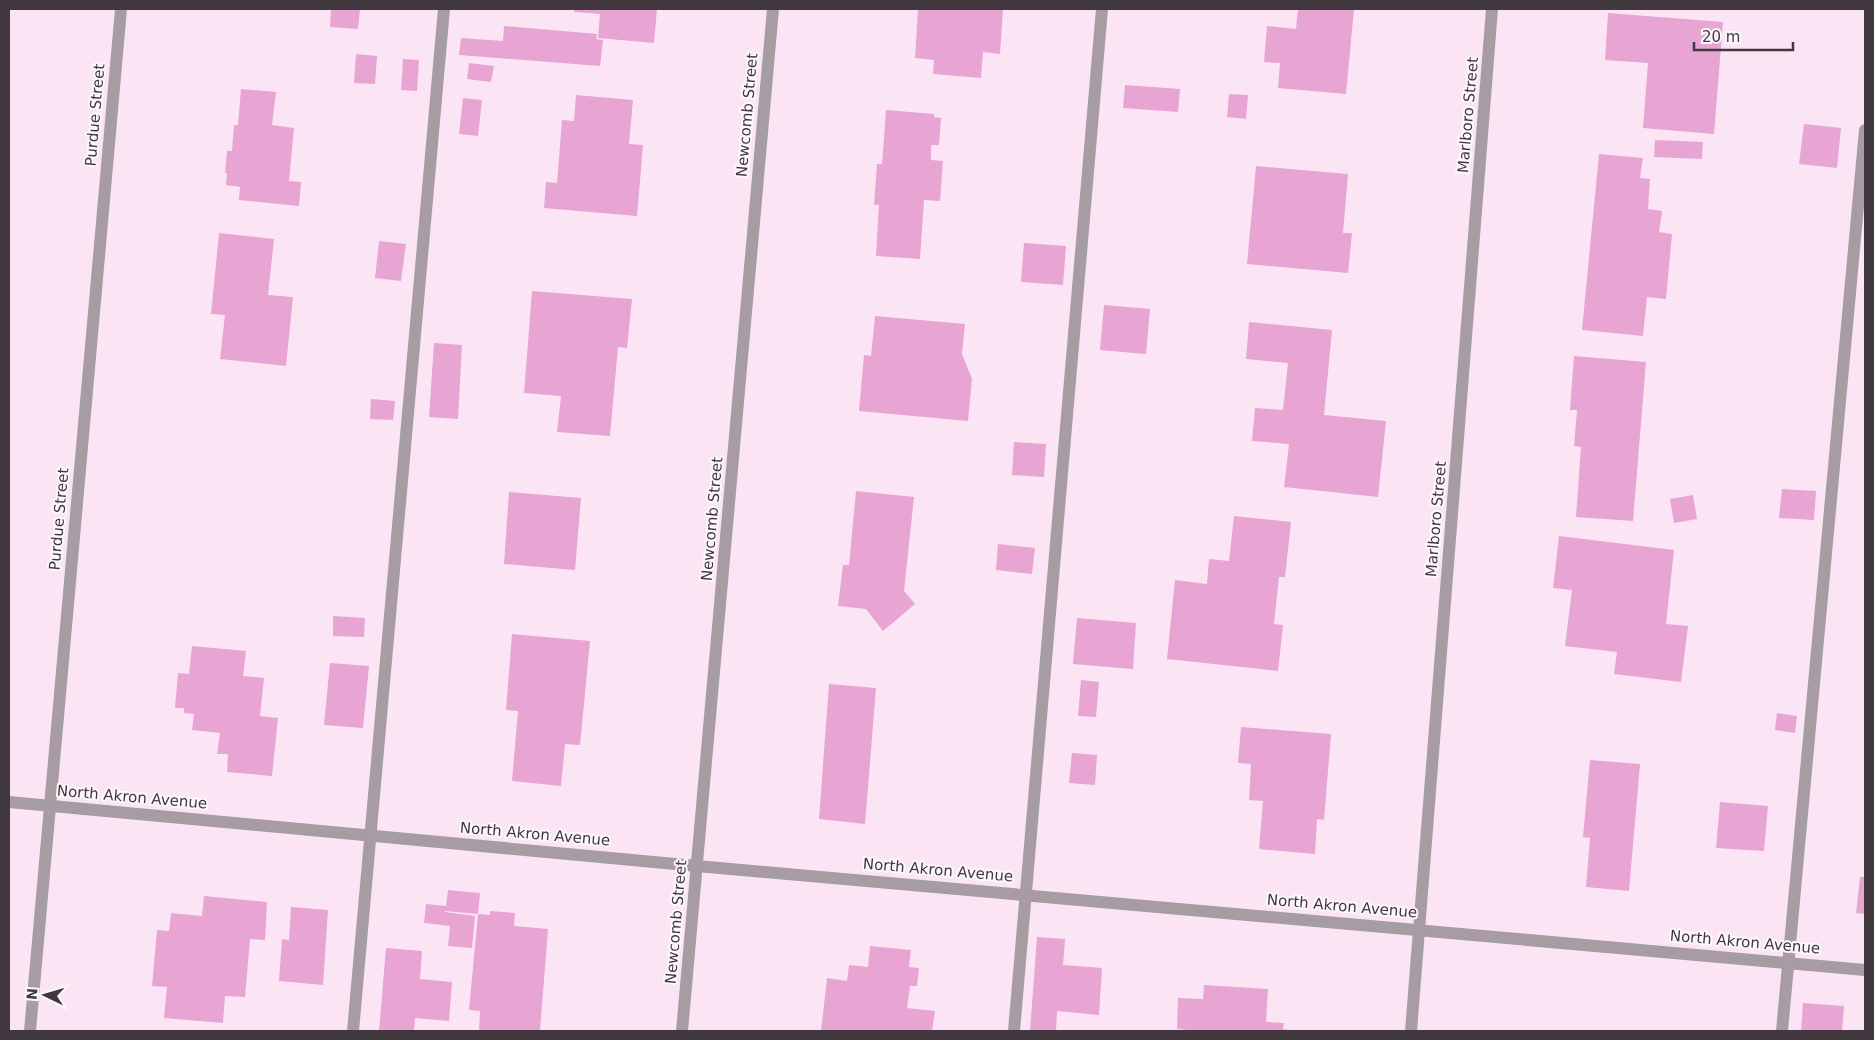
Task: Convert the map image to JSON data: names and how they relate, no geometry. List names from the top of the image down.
{
  "streets": {
    "street": [
      "Purdue Street",
      "Newcomb Street",
      "Marlboro Street",
      "North Akron Avenue"
    ]
  },
  "crossings": [
    ["Purdue Street", "North Akron Avenue"],
    ["Newcomb Street", "North Akron Avenue"],
    ["Marlboro Street", "North Akron Avenue"]
  ],
  "scale_bar": "20 m",
  "north": "left"
}
